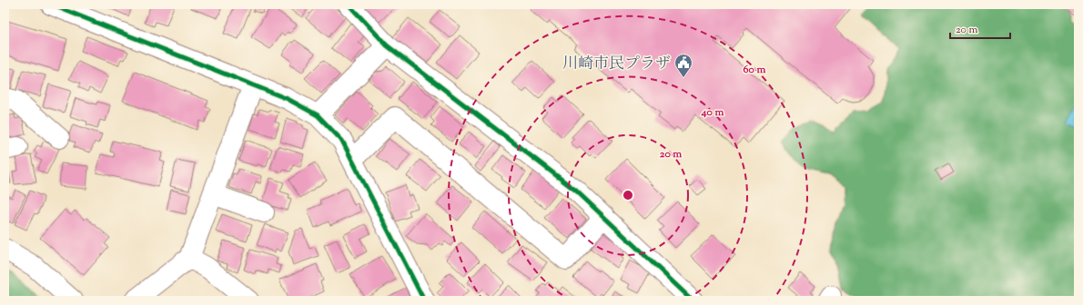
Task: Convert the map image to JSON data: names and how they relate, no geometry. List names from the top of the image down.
{
  "places": {
    "public building": ["川崎市民プラザ"]
  },
  "scale_bar": "20 m",
  "rings": ["60 m", "40 m", "20 m"]
}
